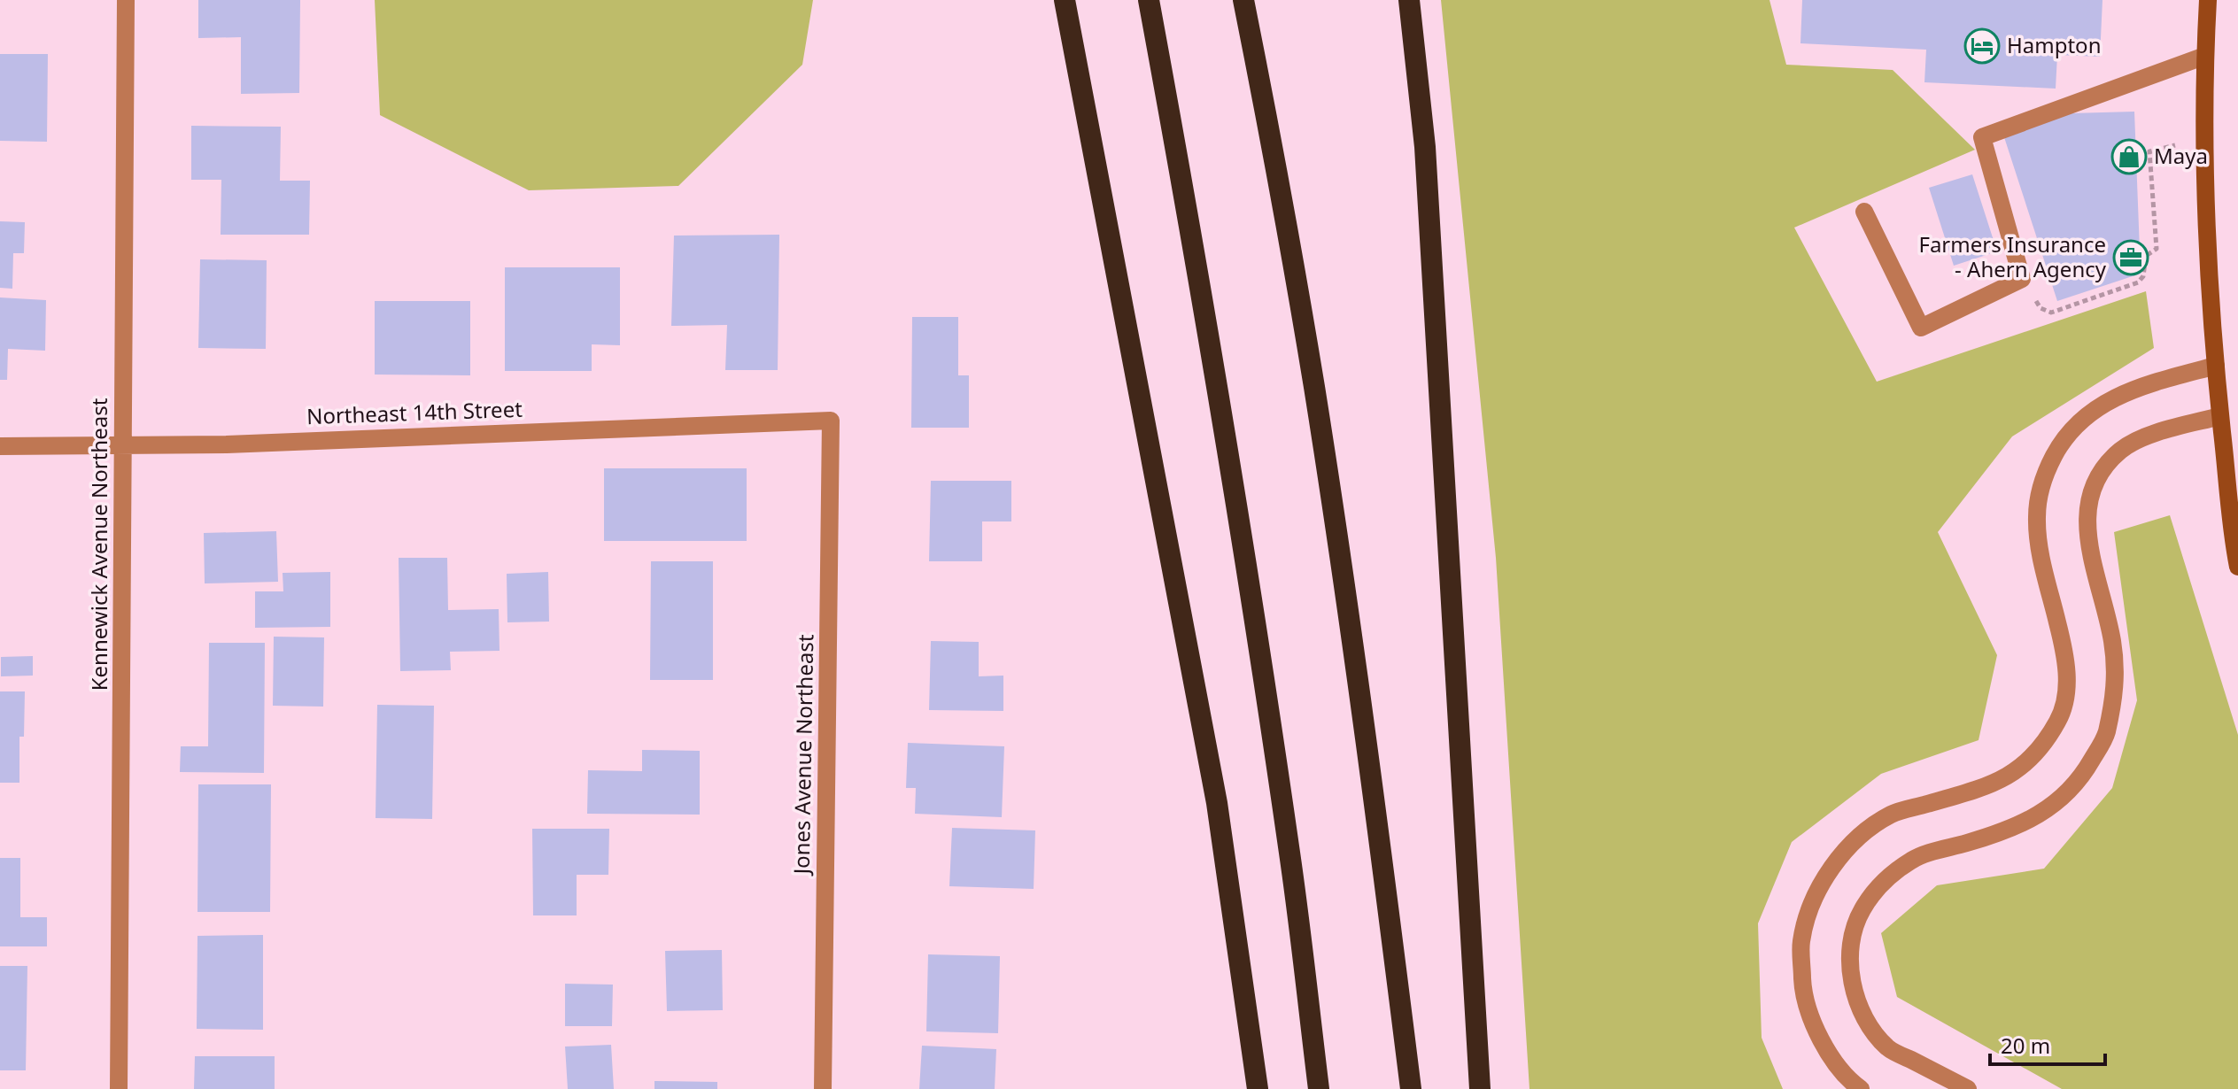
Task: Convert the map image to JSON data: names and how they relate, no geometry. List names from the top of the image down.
{
  "streets": {
    "street": ["Northeast 14th Street", "Kennewick Avenue Northeast", "Jones Avenue Northeast"]
  },
  "crossings": [
    ["Northeast 14th Street", "Kennewick Avenue Northeast"],
    ["Northeast 14th Street", "Jones Avenue Northeast"]
  ],
  "places": {
    "hotel": ["Hampton"],
    "shop": ["Maya"],
    "office": ["Farmers Insurance - Ahern Agency"]
  },
  "scale_bar": "20 m"
}
